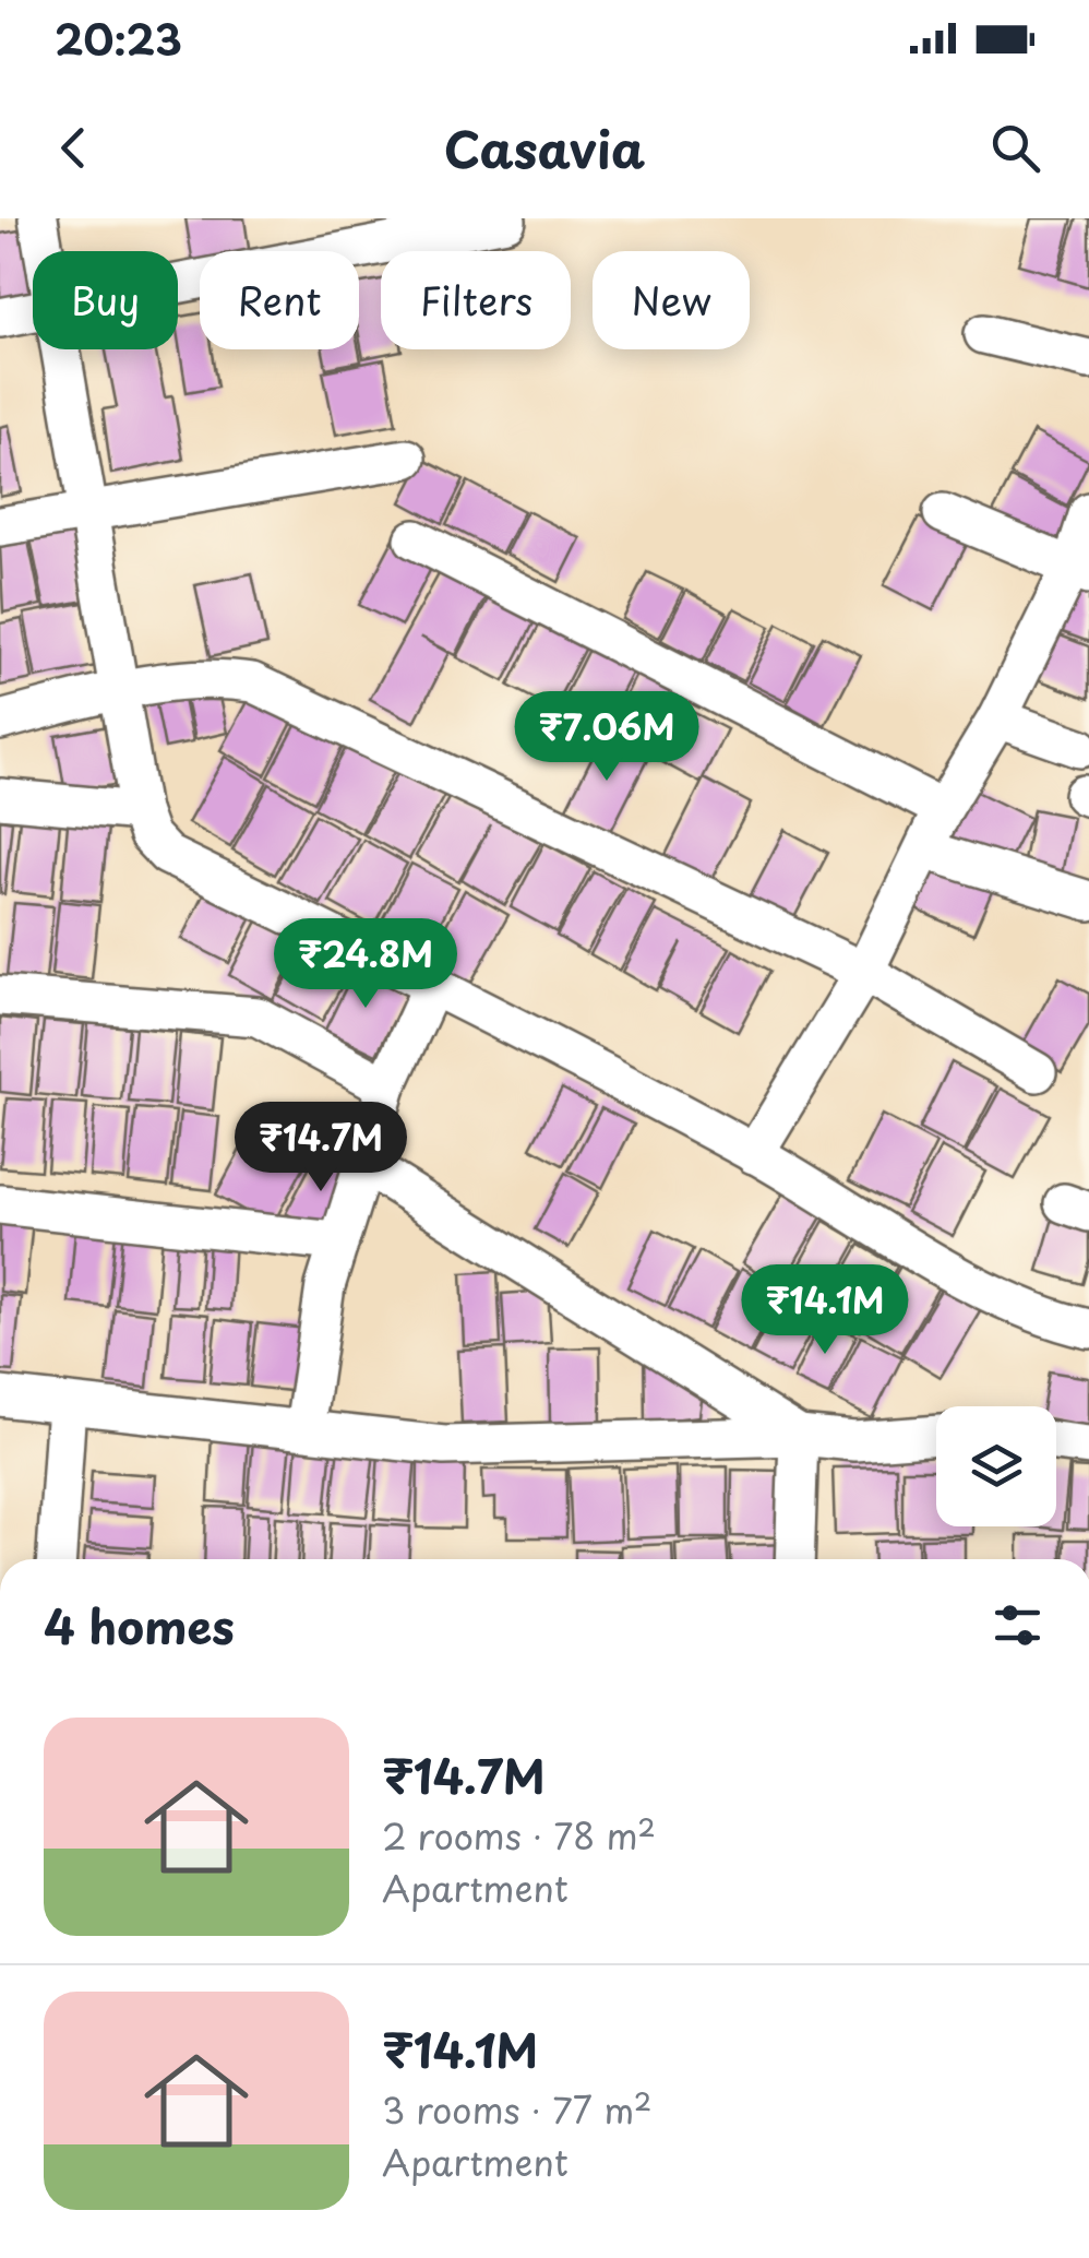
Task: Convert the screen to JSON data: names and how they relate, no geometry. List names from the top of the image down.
{
  "page": {
    "status": "20:23",
    "header": "Casavia",
    "chip": [
      "Buy",
      "Rent",
      "Filters",
      "New"
    ],
    "price": [
      "₹7.06M",
      "₹24.8M",
      "₹14.7M",
      "₹14.1M"
    ],
    "heading": "4 homes",
    "list": [
      {
        "name": "₹14.7M",
        "note": "2 rooms · 78 m² · Apartment"
      },
      {
        "name": "₹14.1M",
        "note": "3 rooms · 77 m² · Apartment"
      }
    ]
  }
}
